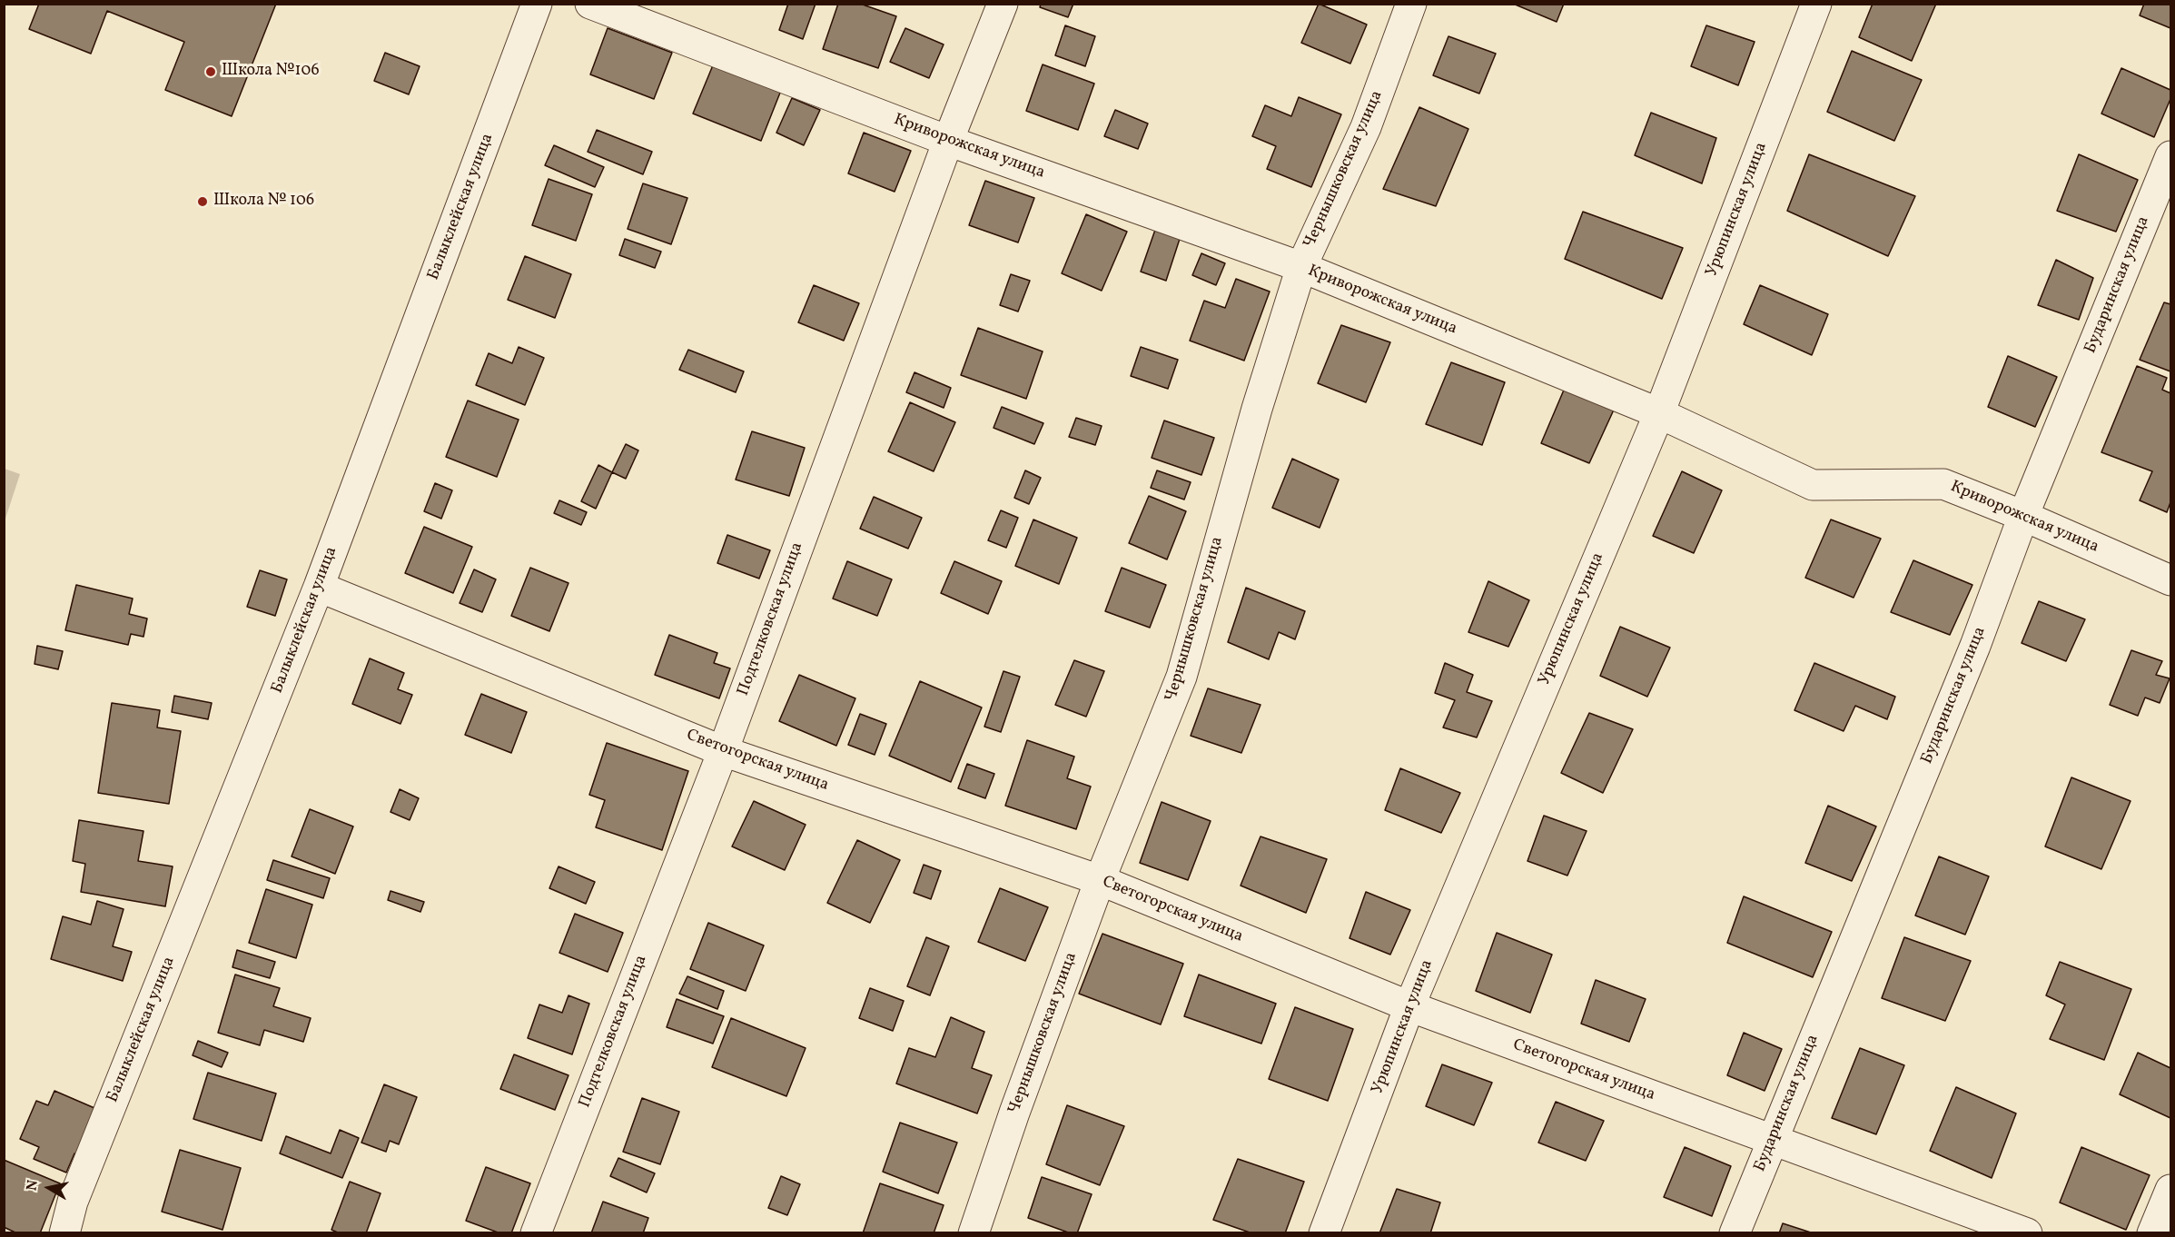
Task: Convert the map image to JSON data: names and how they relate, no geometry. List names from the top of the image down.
{
  "streets": {
    "street": [
      "Криворожская улица",
      "Чернышковская улица",
      "Балыклейская улица",
      "Урюпинская улица",
      "Бударинская улица",
      "Подтелковская улица",
      "Светогорская улица"
    ]
  },
  "crossings": [
    ["Криворожская улица", "Чернышковская улица"],
    ["Криворожская улица", "Урюпинская улица"],
    ["Криворожская улица", "Бударинская улица"],
    ["Криворожская улица", "Подтелковская улица"],
    ["Чернышковская улица", "Светогорская улица"],
    ["Балыклейская улица", "Светогорская улица"],
    ["Урюпинская улица", "Светогорская улица"],
    ["Бударинская улица", "Светогорская улица"],
    ["Подтелковская улица", "Светогорская улица"]
  ],
  "places": ["Школа №106", "Школа № 106"],
  "north": "left"
}
